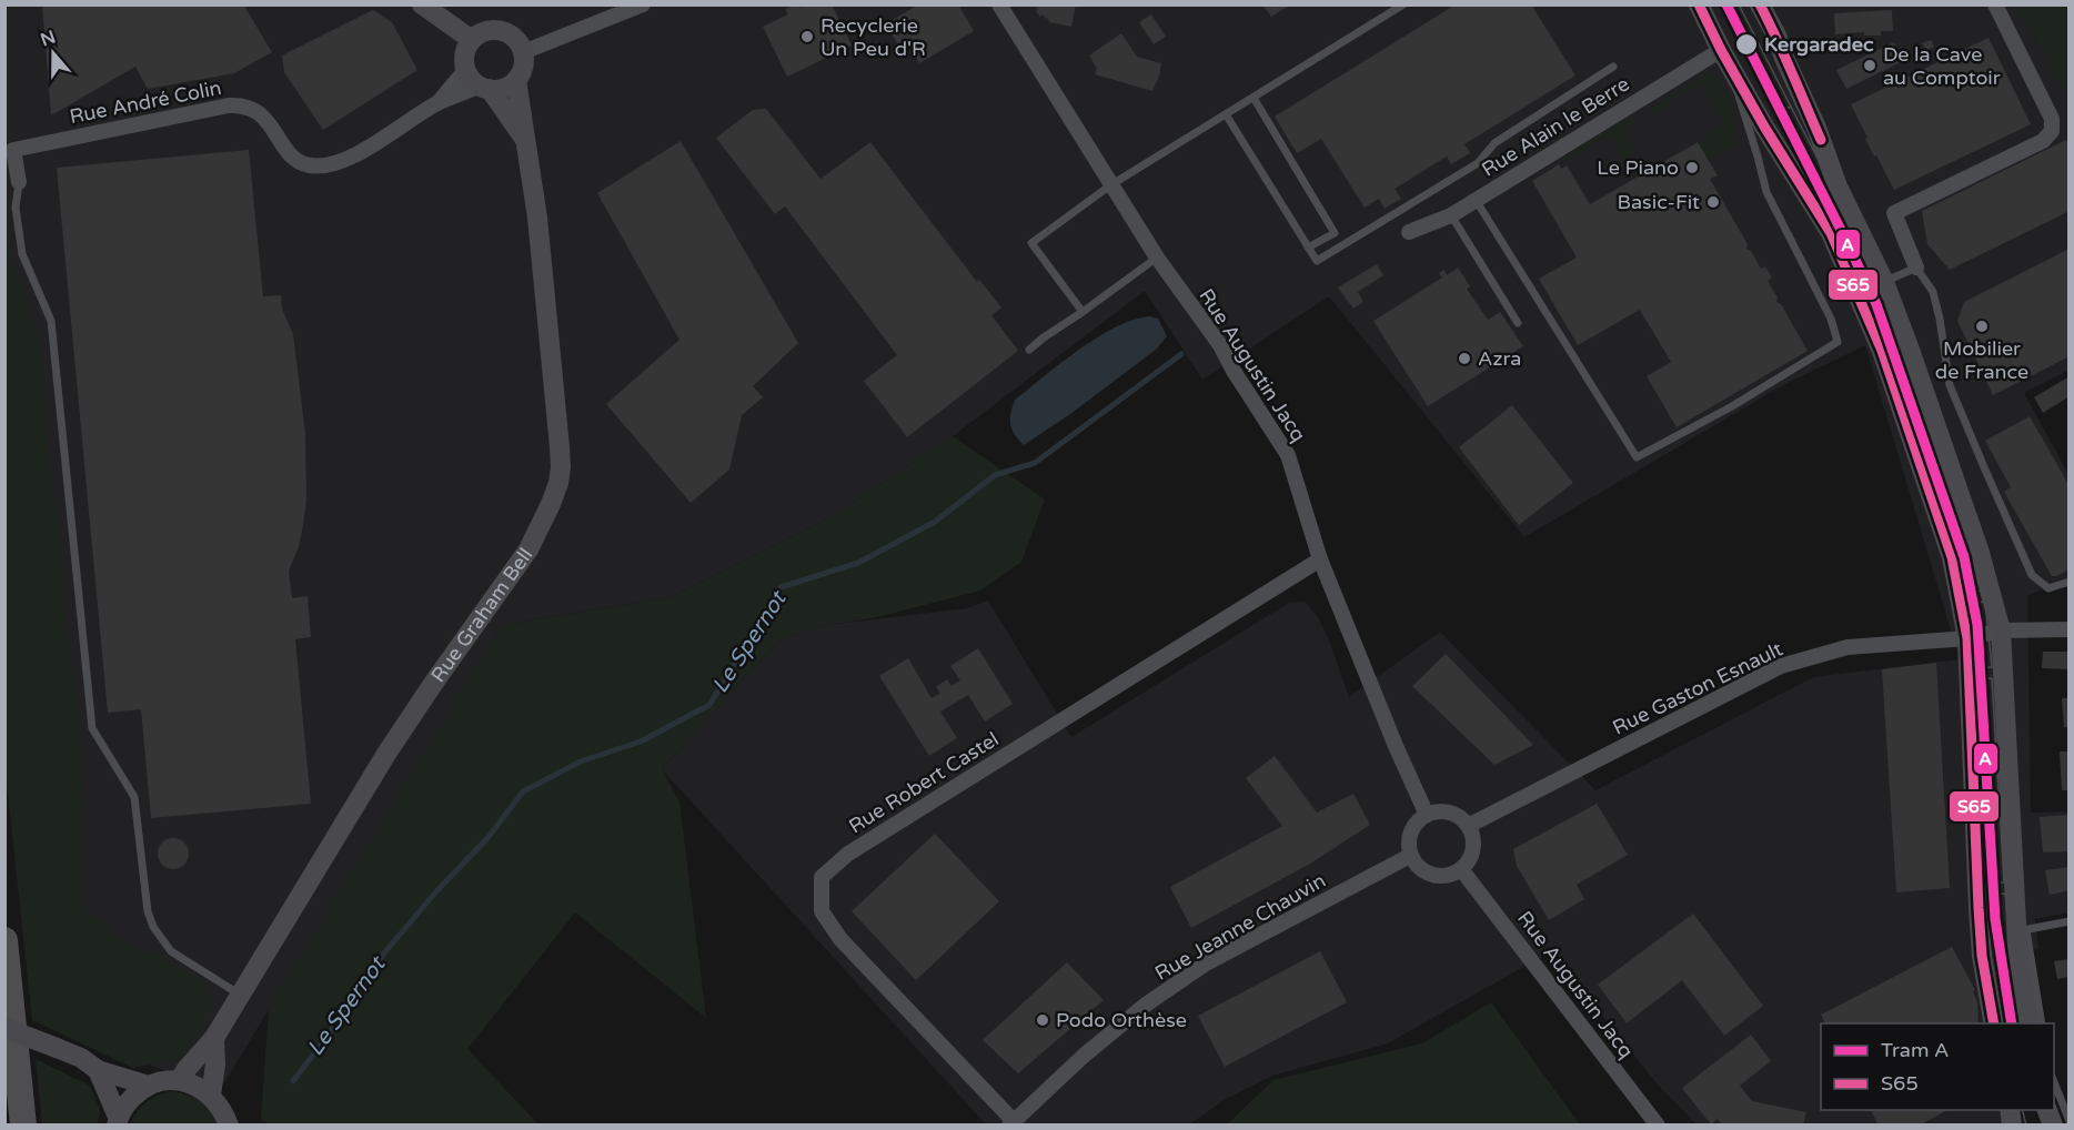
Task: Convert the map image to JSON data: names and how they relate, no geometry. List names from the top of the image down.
{
  "streets": {
    "main road": ["Rue Graham Bell"],
    "street": [
      "Rue André Colin",
      "Rue Alain le Berre",
      "Rue Augustin Jacq",
      "Rue Gaston Esnault",
      "Rue Robert Castel",
      "Rue Jeanne Chauvin"
    ]
  },
  "crossings": [
    ["Rue André Colin", "Rue Graham Bell"],
    ["Rue Augustin Jacq", "Rue Gaston Esnault"],
    ["Rue Augustin Jacq", "Rue Robert Castel"],
    ["Rue Augustin Jacq", "Rue Jeanne Chauvin"],
    ["Rue Gaston Esnault", "Rue Jeanne Chauvin"],
    ["Rue Robert Castel", "Rue Jeanne Chauvin"]
  ],
  "water": ["Le Spernot"],
  "places": [
    "Recyclerie Un Peu d'R",
    "Kergaradec",
    "De la Cave au Comptoir",
    "Le Piano",
    "Basic-Fit",
    "Mobilier de France",
    "Azra",
    "Podo Orthèse"
  ],
  "lines": ["tram line A", "transit line S65"],
  "legend": ["Tram A", "S65"],
  "north": "top"
}
